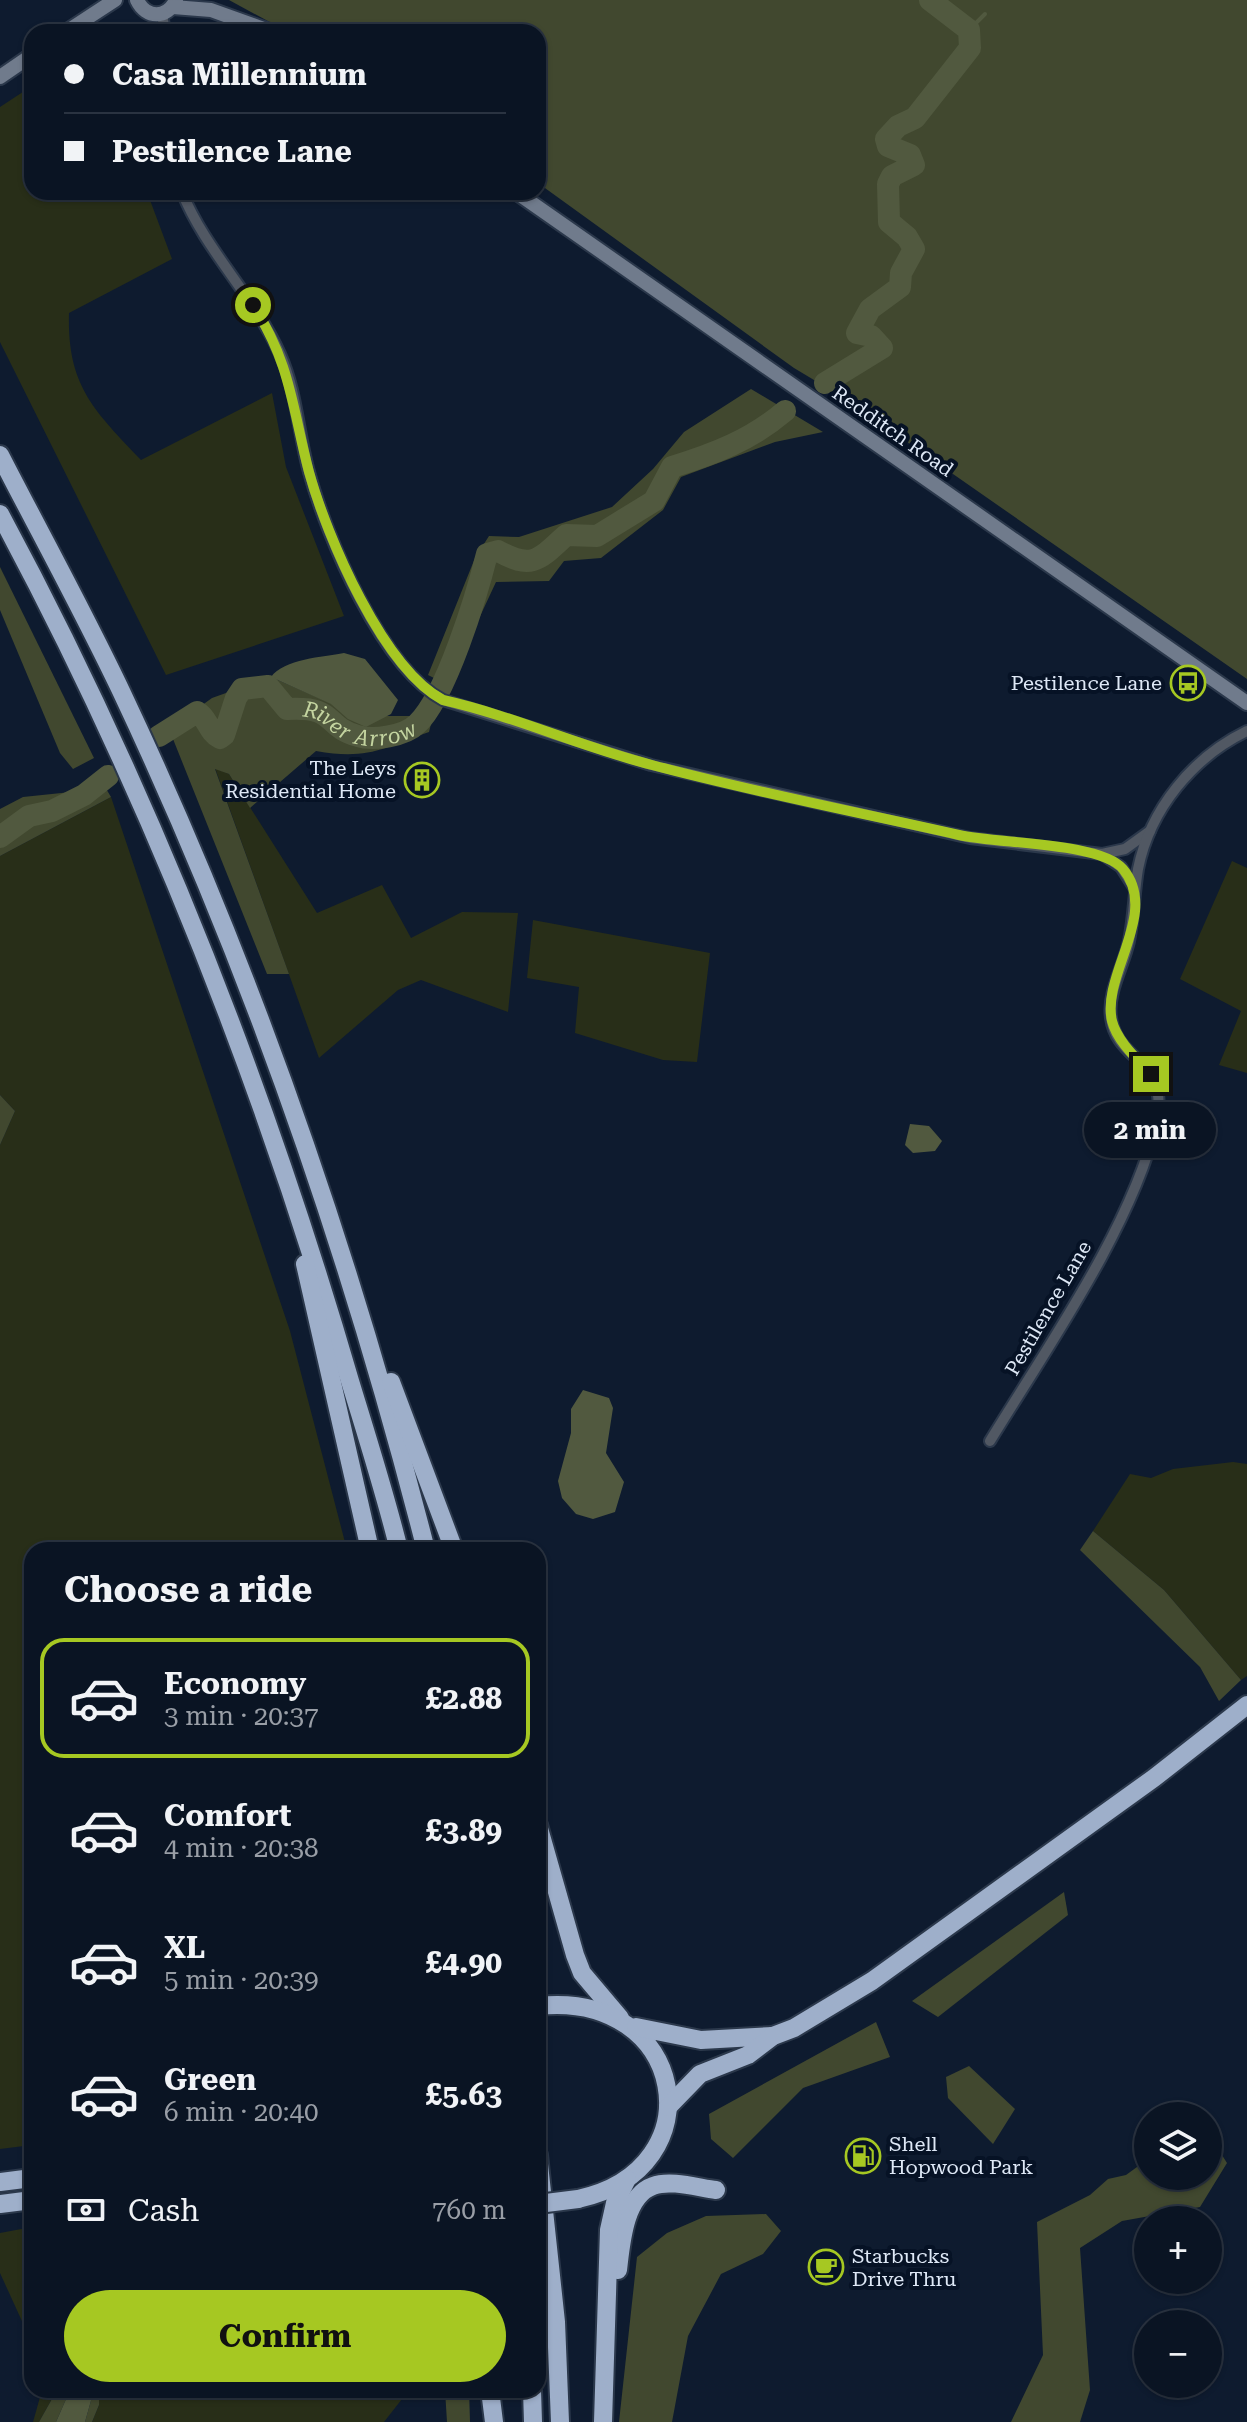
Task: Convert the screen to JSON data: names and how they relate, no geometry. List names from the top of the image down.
{
  "streets": {
    "main road": ["Redditch Road"],
    "street": ["Pestilence Lane"]
  },
  "water": ["River Arrow"],
  "places": {
    "bus stop": ["Pestilence Lane"],
    "building": ["The Leys Residential Home"],
    "fuel station": ["Shell Hopwood Park"],
    "cafe": ["Starbucks Drive Thru"]
  },
  "page": {
    "banner": ["Casa Millennium", "Pestilence Lane"],
    "bubble": "2 min",
    "heading": "Choose a ride",
    "list": [
      {
        "name": "Economy",
        "note": "3 min · 20:37",
        "value": "£2.88"
      },
      {
        "name": "Comfort",
        "note": "4 min · 20:38",
        "value": "£3.89"
      },
      {
        "name": "XL",
        "note": "5 min · 20:39",
        "value": "£4.90"
      },
      {
        "name": "Green",
        "note": "6 min · 20:40",
        "value": "£5.63"
      }
    ],
    "map_buttons": ["+", "−"],
    "pay": ["Cash", "760 m"],
    "buttons": "Confirm"
  }
}
